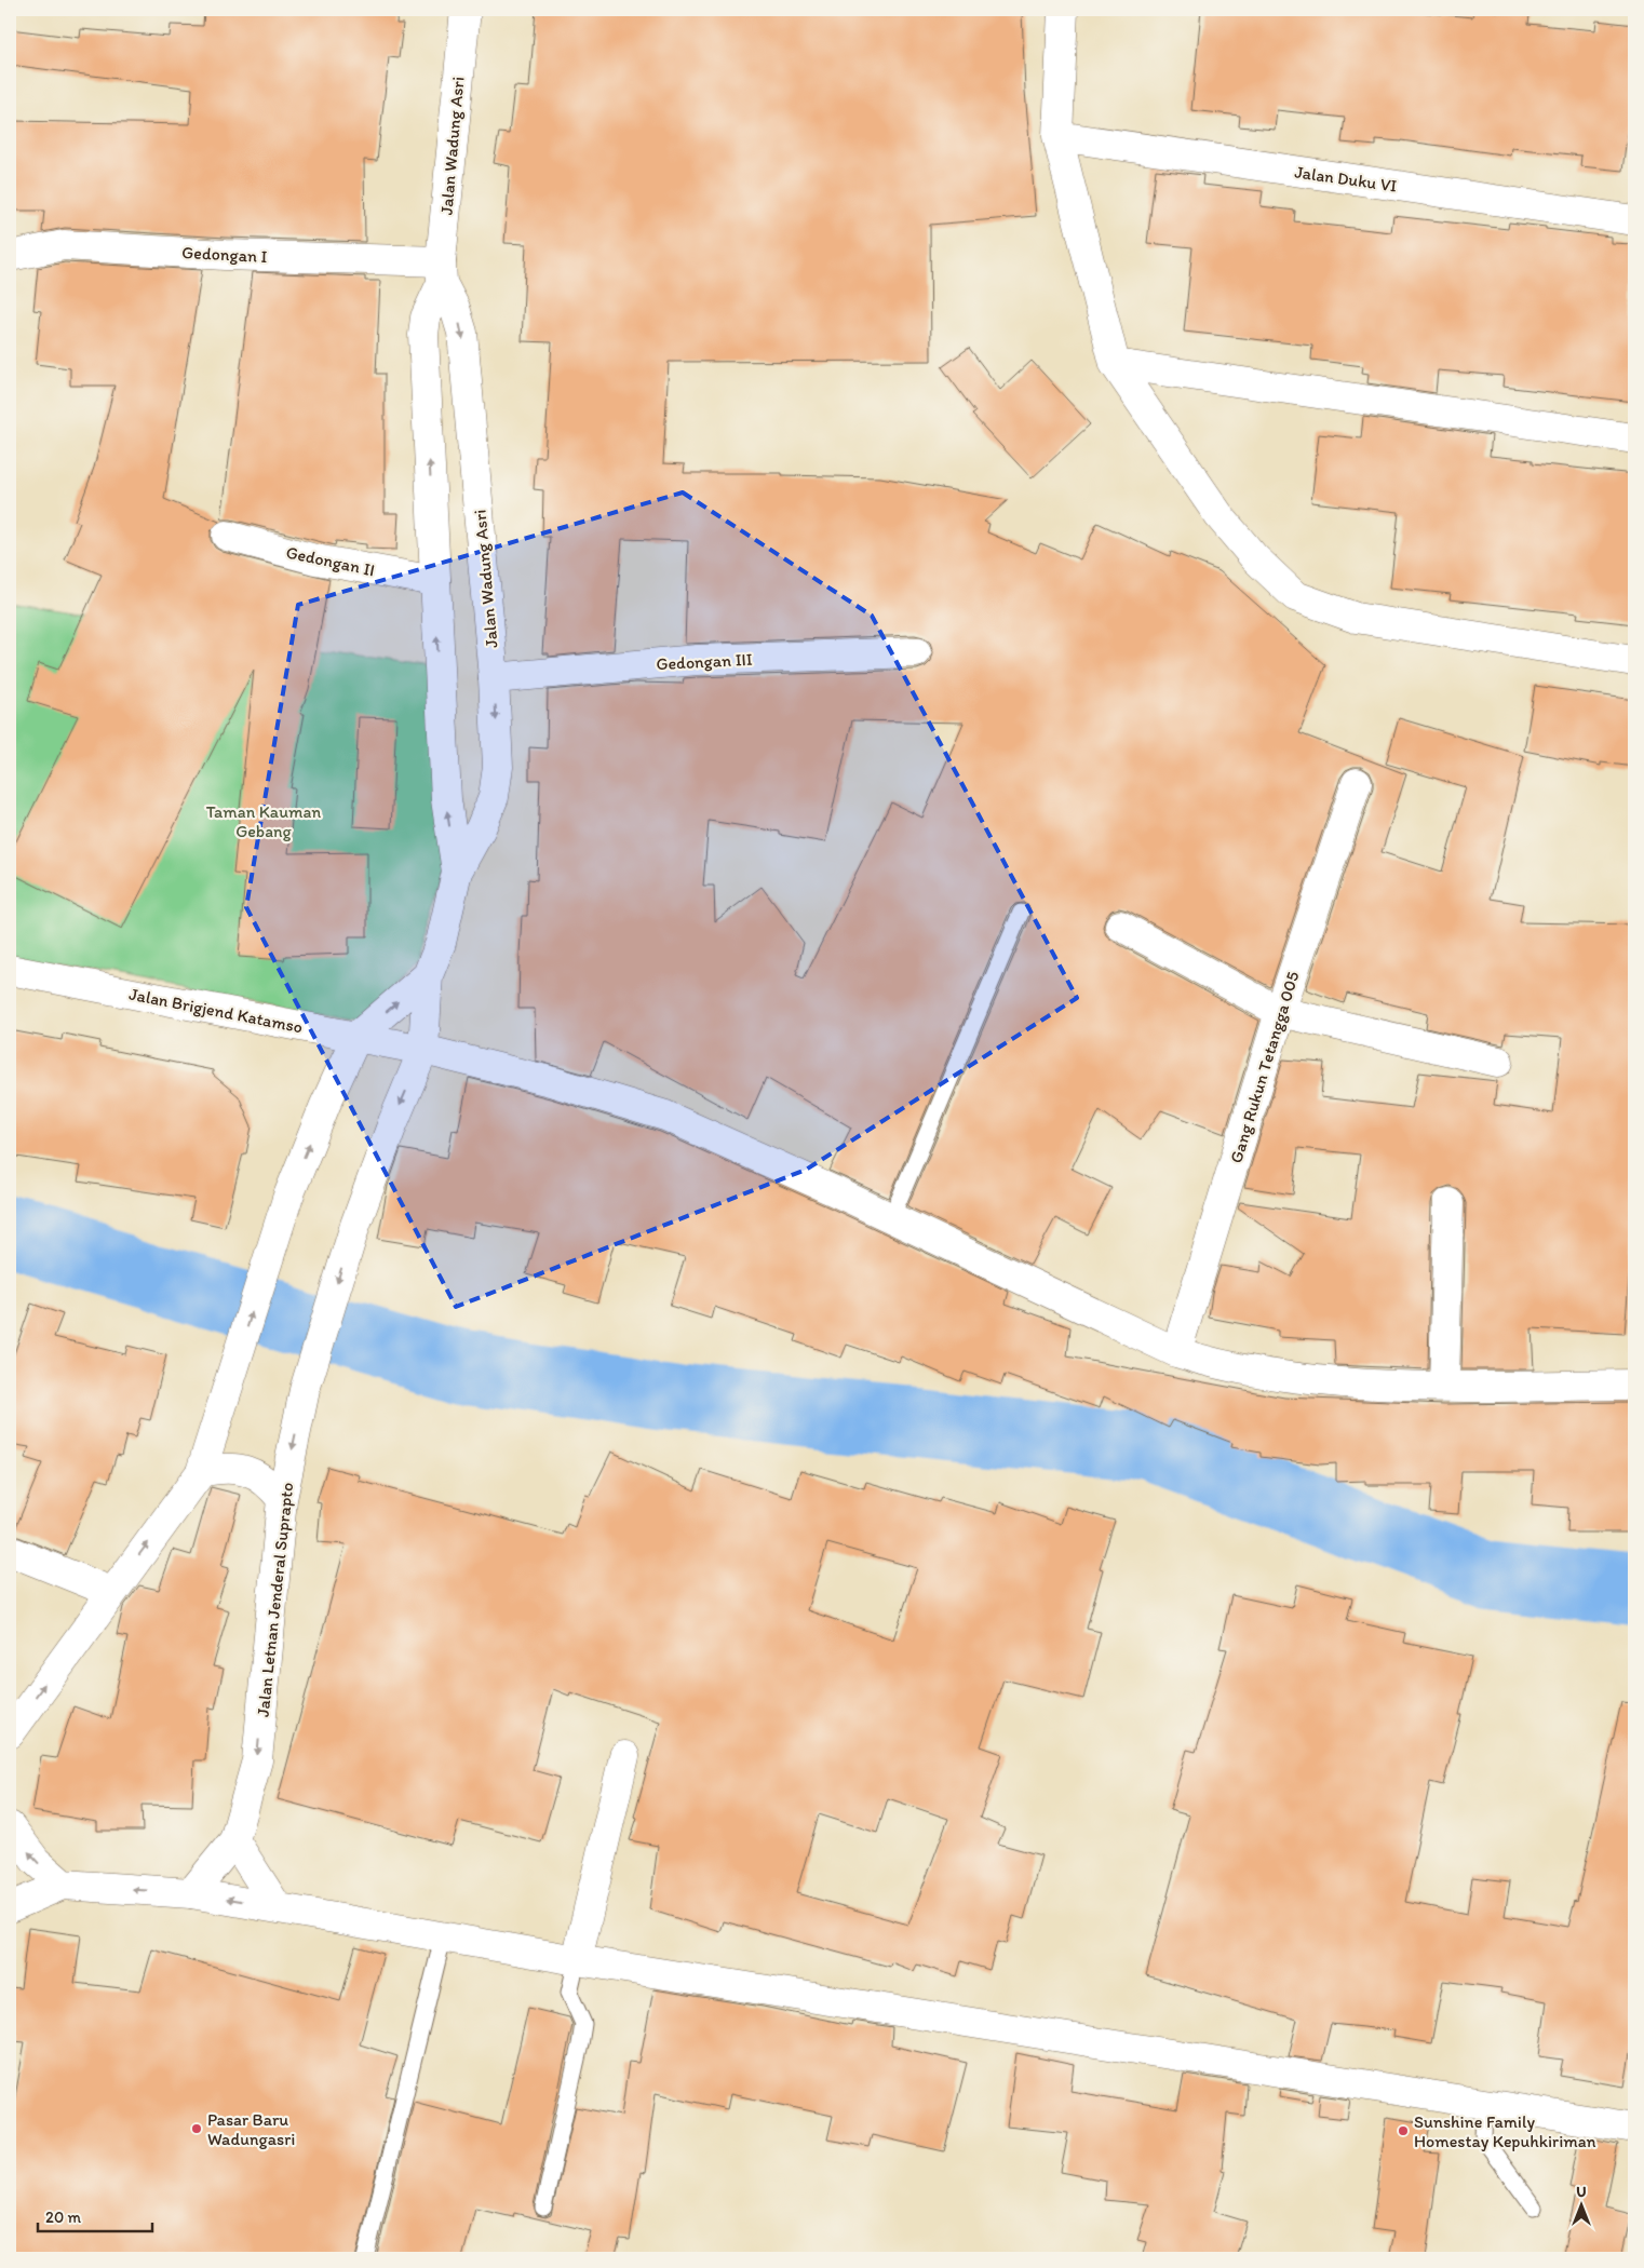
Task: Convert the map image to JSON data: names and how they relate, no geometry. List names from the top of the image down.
{
  "streets": {
    "street": [
      "Jalan Wadung Asri",
      "Jalan Duku VI",
      "Gedongan I",
      "Gedongan II",
      "Gedongan III",
      "Jalan Brigjend Katamso",
      "Gang Rukun Tetangga 005",
      "Jalan Letnan Jenderal Suprapto"
    ]
  },
  "crossings": [
    ["Jalan Wadung Asri", "Gedongan I"],
    ["Jalan Wadung Asri", "Gedongan II"],
    ["Jalan Wadung Asri", "Gedongan III"],
    ["Jalan Wadung Asri", "Jalan Brigjend Katamso"],
    ["Jalan Wadung Asri", "Jalan Letnan Jenderal Suprapto"],
    ["Jalan Brigjend Katamso", "Gang Rukun Tetangga 005"],
    ["Jalan Brigjend Katamso", "Jalan Letnan Jenderal Suprapto"]
  ],
  "parks": ["Taman Kauman Gebang"],
  "places": ["Pasar Baru Wadungasri", "Sunshine Family Homestay Kepuhkiriman"],
  "scale_bar": "20 m",
  "north": "top"
}
